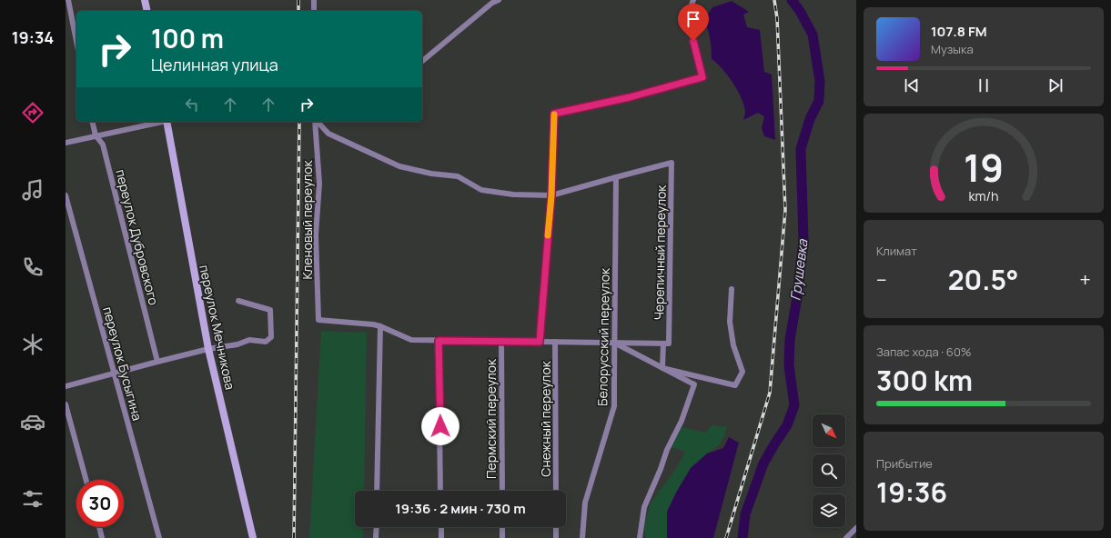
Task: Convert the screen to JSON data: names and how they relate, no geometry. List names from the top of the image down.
{
  "streets": {
    "street": [
      "Кленовый переулок",
      "переулок Дубровского",
      "Черепичный переулок",
      "переулок Мечникова",
      "Белорусский переулок",
      "переулок Бусыгина",
      "Пермский переулок",
      "Снежный переулок"
    ]
  },
  "crossings": [
    ["Черепичный переулок", "Белорусский переулок"]
  ],
  "water": ["Грушевка"],
  "north": "bottom right",
  "page": {
    "tabs": "19:34",
    "turn": ["100 m", "Целинная улица"],
    "song": ["107.8 FM", "Музыка"],
    "tile": [
      "Климат",
      ["Запас хода · 60%", "300 km"],
      ["Прибытие", "19:36"]
    ],
    "heat": ["−", "20.5°", "+"],
    "limit": "30",
    "trip": "19:36 · 2 мин · 730 m",
    "gauge": ["19", "km/h"]
  }
}
